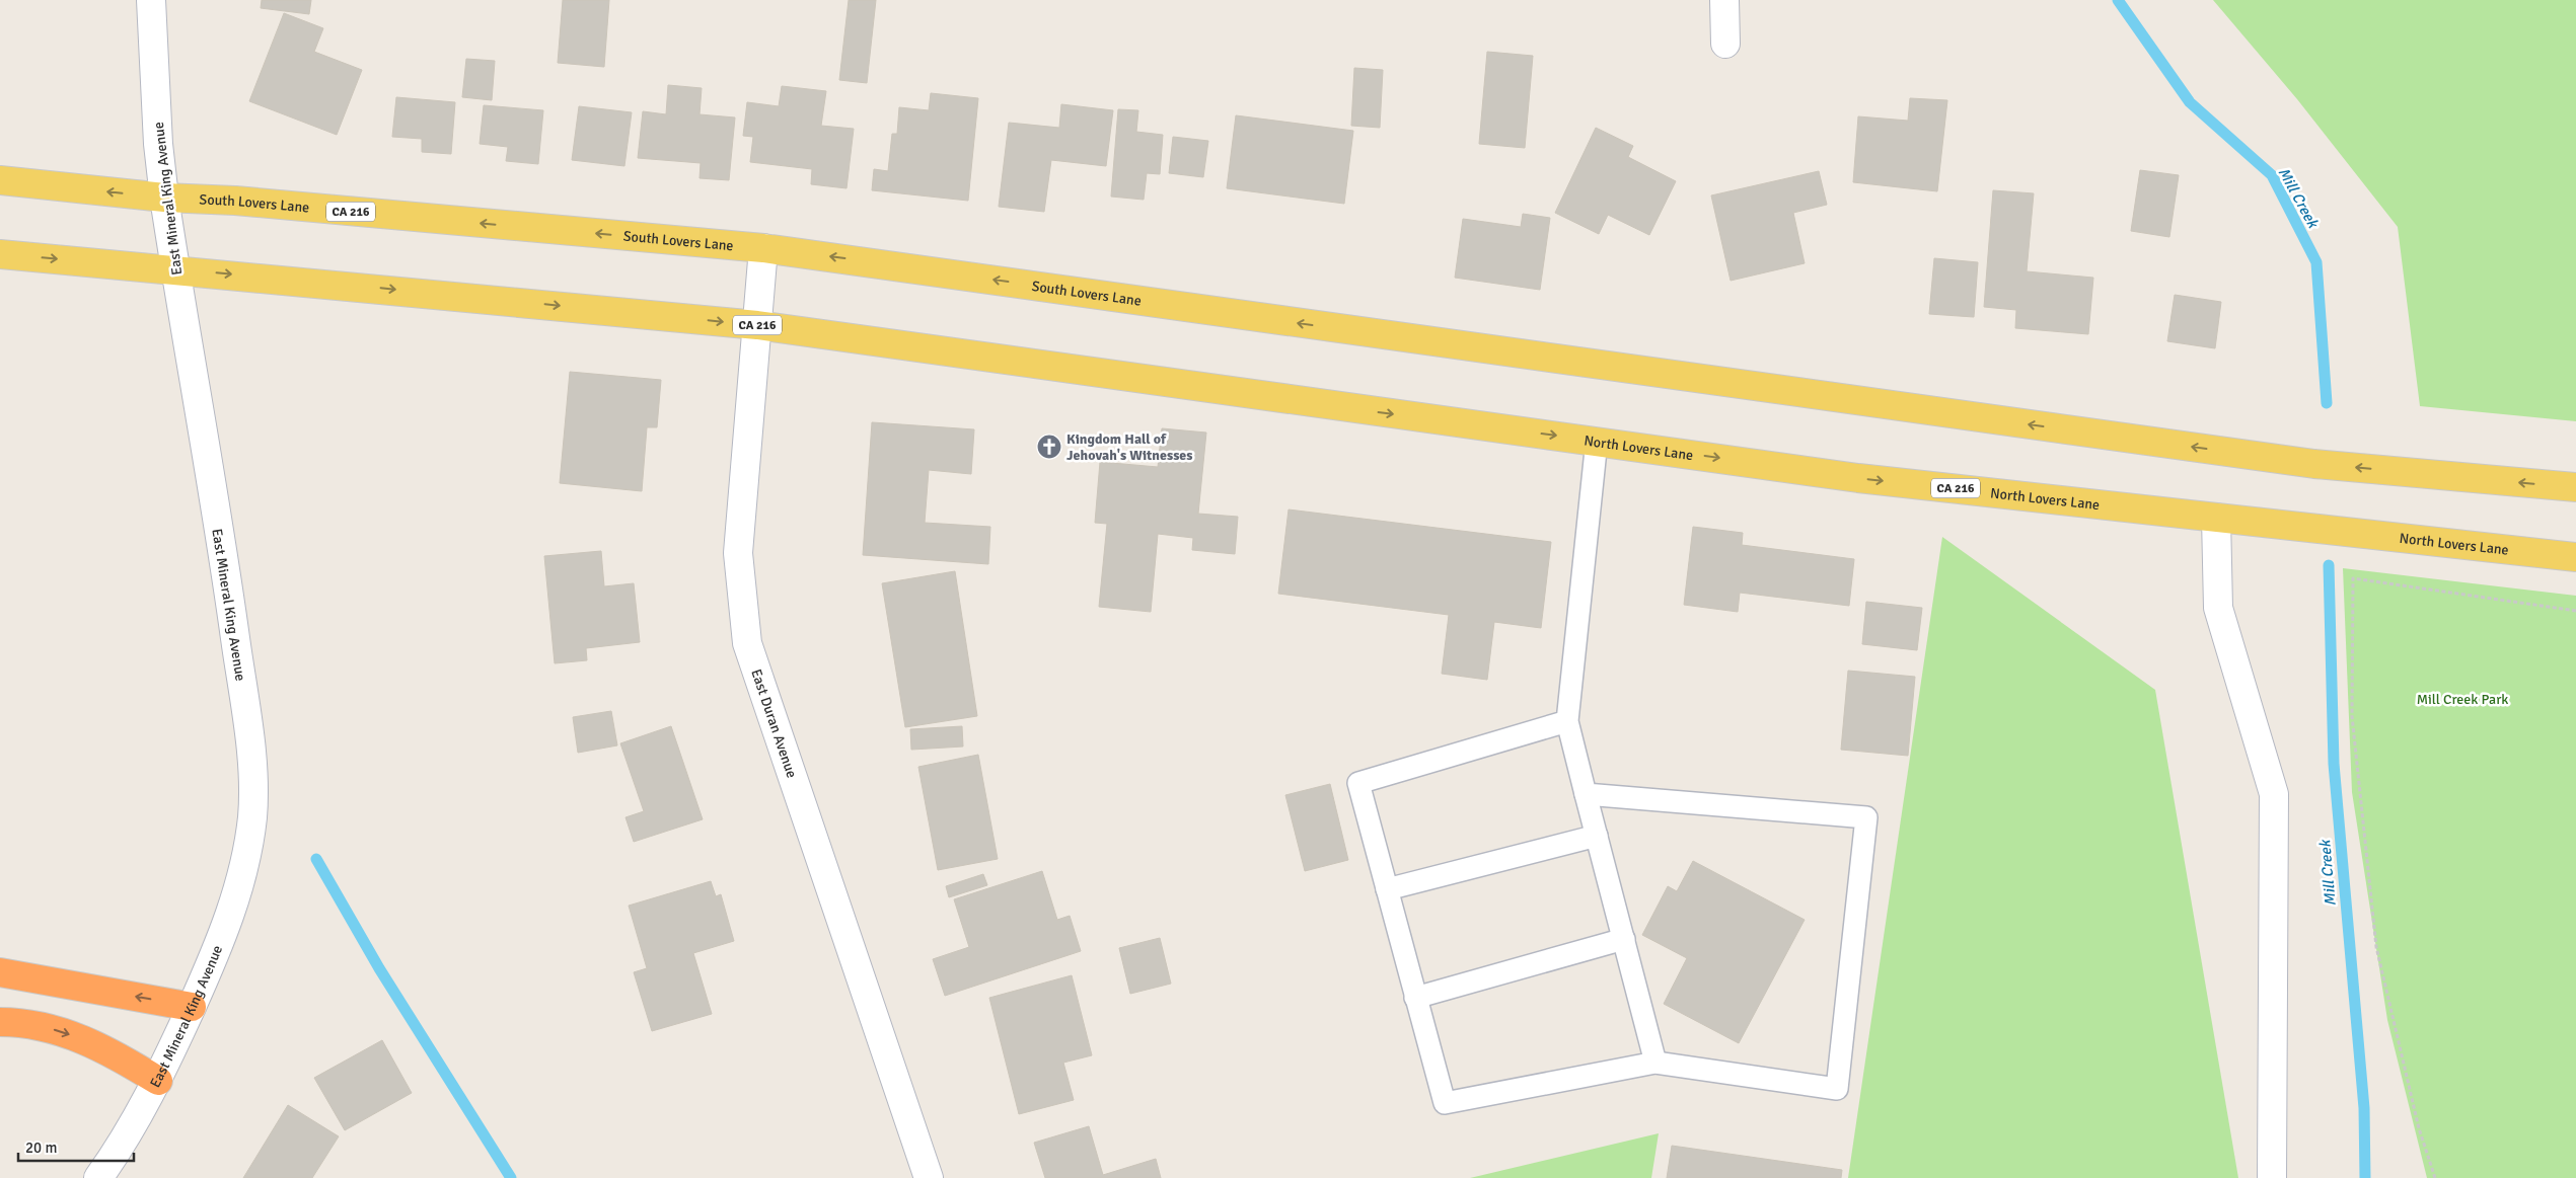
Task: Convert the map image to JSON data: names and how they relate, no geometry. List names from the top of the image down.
{
  "streets": {
    "main road": ["South Lovers Lane", "CA 216", "North Lovers Lane"],
    "street": ["East Mineral King Avenue", "East Duran Avenue"]
  },
  "crossings": [
    ["East Mineral King Avenue", "South Lovers Lane"],
    ["East Mineral King Avenue", "CA 216"],
    ["South Lovers Lane", "East Duran Avenue"],
    ["CA 216", "North Lovers Lane"],
    ["CA 216", "East Duran Avenue"],
    ["North Lovers Lane", "East Duran Avenue"]
  ],
  "one_way": ["South Lovers Lane", "North Lovers Lane"],
  "water": ["Mill Creek"],
  "parks": ["Mill Creek Park"],
  "places": {
    "church": ["Kingdom Hall of Jehovah's Witnesses"]
  },
  "scale_bar": "20 m"
}
